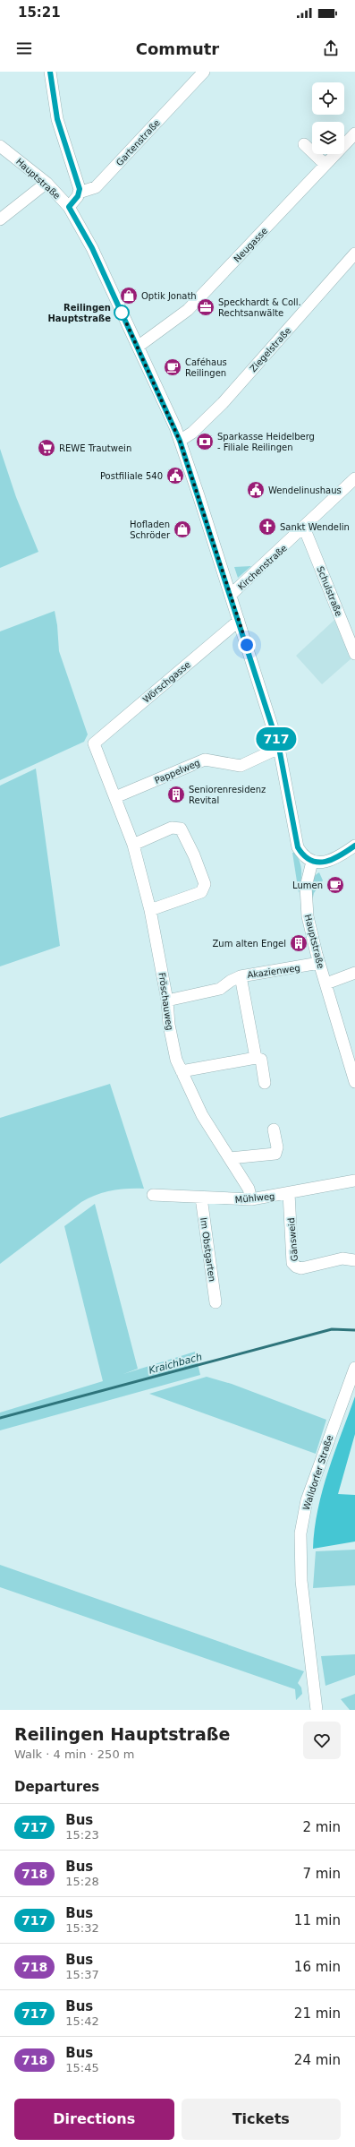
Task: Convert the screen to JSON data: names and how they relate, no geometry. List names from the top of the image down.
{
  "streets": {
    "street": [
      "Gartenstraße",
      "Hauptstraße",
      "Neugasse",
      "Ziegelstraße",
      "Kirchenstraße",
      "Schulstraße",
      "Wörschgasse",
      "Pappelweg",
      "Akazienweg",
      "Fröschauweg",
      "Mühlweg",
      "Gänsweid",
      "Im Obstgarten",
      "Walldorfer Straße"
    ]
  },
  "crossings": [
    ["Hauptstraße", "Neugasse"],
    ["Hauptstraße", "Ziegelstraße"],
    ["Hauptstraße", "Kirchenstraße"],
    ["Hauptstraße", "Wörschgasse"],
    ["Hauptstraße", "Pappelweg"],
    ["Hauptstraße", "Akazienweg"],
    ["Kirchenstraße", "Schulstraße"],
    ["Wörschgasse", "Fröschauweg"],
    ["Pappelweg", "Fröschauweg"],
    ["Akazienweg", "Fröschauweg"],
    ["Fröschauweg", "Mühlweg"],
    ["Mühlweg", "Gänsweid"],
    ["Mühlweg", "Im Obstgarten"]
  ],
  "water": ["Kraichbach"],
  "places": {
    "shop": ["Optik Jonath", "Hofladen Schröder"],
    "office": ["Speckhardt & Coll. Rechtsanwälte"],
    "other": ["Reilingen Hauptstraße"],
    "cafe": ["Caféhaus Reilingen", "Lumen"],
    "bank": ["Sparkasse Heidelberg - Filiale Reilingen"],
    "supermarket": ["REWE Trautwein"],
    "public building": ["Postfiliale 540", "Wendelinushaus"],
    "church": ["Sankt Wendelin"],
    "building": ["Seniorenresidenz Revital", "Zum alten Engel"]
  },
  "lines": ["bus line 717"],
  "page": {
    "status": "15:21",
    "header": "Commutr",
    "on_map": "717",
    "heading": [
      ["Reilingen Hauptstraße", "Walk · 4 min · 250 m"],
      "Departures"
    ],
    "list": [
      {
        "mark": "717",
        "name": "Bus",
        "note": "15:23",
        "value": "2 min"
      },
      {
        "mark": "718",
        "name": "Bus",
        "note": "15:28",
        "value": "7 min"
      },
      {
        "mark": "717",
        "name": "Bus",
        "note": "15:32",
        "value": "11 min"
      },
      {
        "mark": "718",
        "name": "Bus",
        "note": "15:37",
        "value": "16 min"
      },
      {
        "mark": "717",
        "name": "Bus",
        "note": "15:42",
        "value": "21 min"
      },
      {
        "mark": "718",
        "name": "Bus",
        "note": "15:45",
        "value": "24 min"
      }
    ],
    "buttons": ["Directions", "Tickets"]
  }
}
